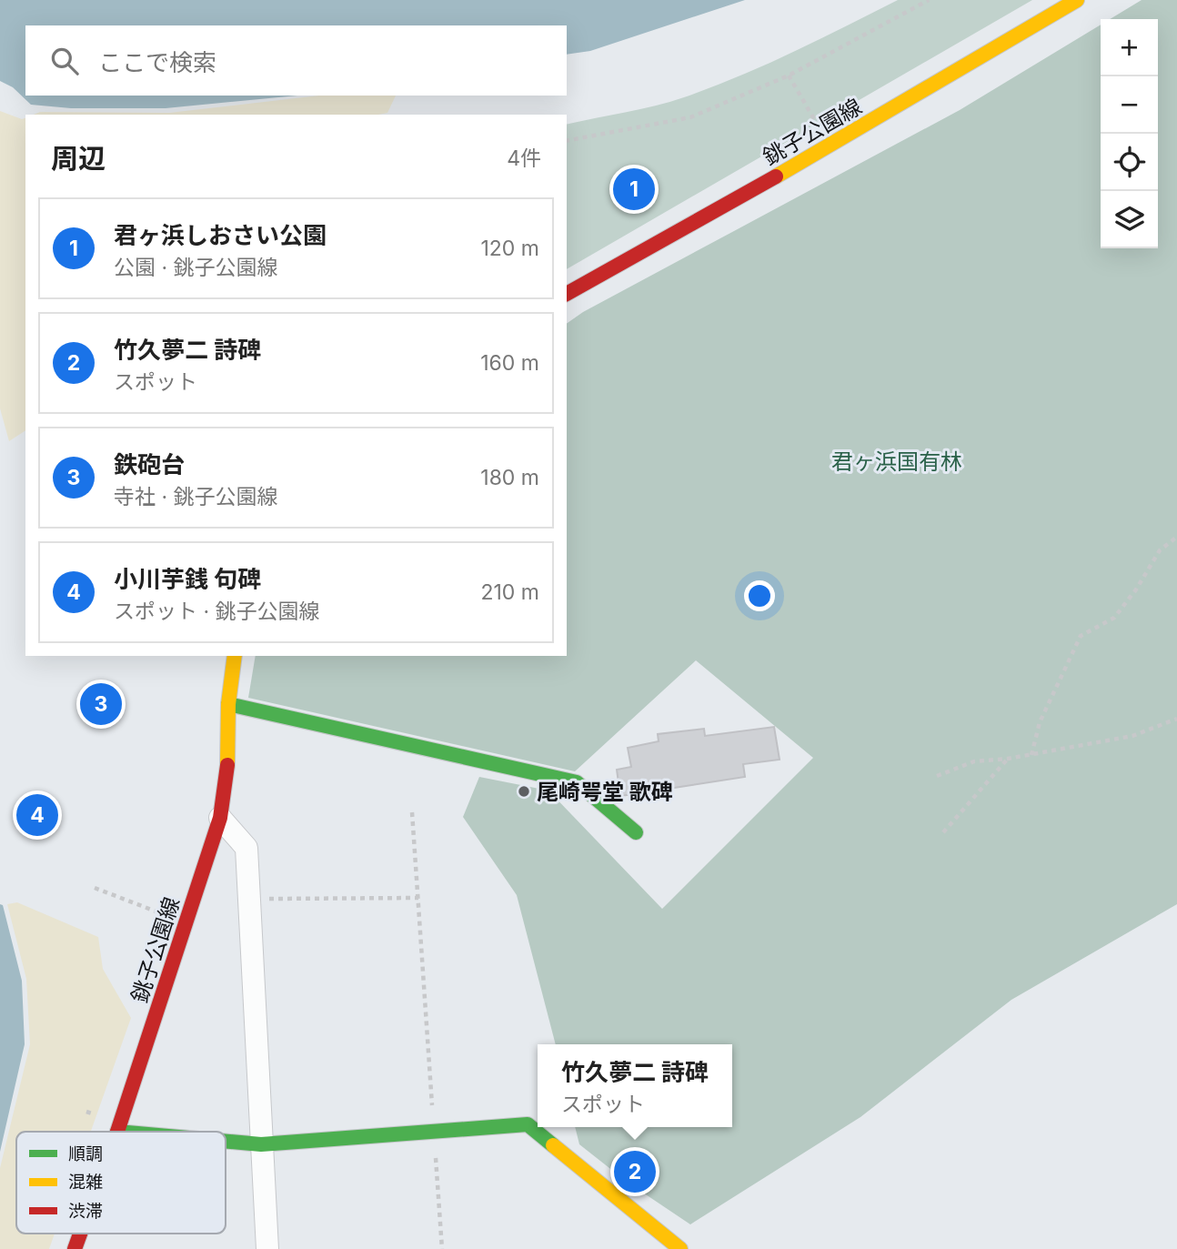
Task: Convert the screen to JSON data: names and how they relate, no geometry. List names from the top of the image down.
{
  "streets": {
    "main road": ["銚子公園線"]
  },
  "parks": ["君ヶ浜国有林"],
  "places": ["尾崎咢堂 歌碑"],
  "legend": ["順調", "混雑", "渋滞"],
  "page": {
    "map_buttons": ["+", "−"],
    "search": "ここで検索",
    "heading": ["周辺", "4件"],
    "pins": [
      "1",
      "3",
      "4",
      "2"
    ],
    "list": [
      {
        "mark": "1",
        "name": "君ヶ浜しおさい公園",
        "note": "公園 · 銚子公園線",
        "value": "120 m"
      },
      {
        "mark": "2",
        "name": "竹久夢二 詩碑",
        "note": "スポット",
        "value": "160 m"
      },
      {
        "mark": "3",
        "name": "鉄砲台",
        "note": "寺社 · 銚子公園線",
        "value": "180 m"
      },
      {
        "mark": "4",
        "name": "小川芋銭 句碑",
        "note": "スポット · 銚子公園線",
        "value": "210 m"
      }
    ],
    "popup": ["竹久夢二 詩碑", "スポット"]
  }
}
